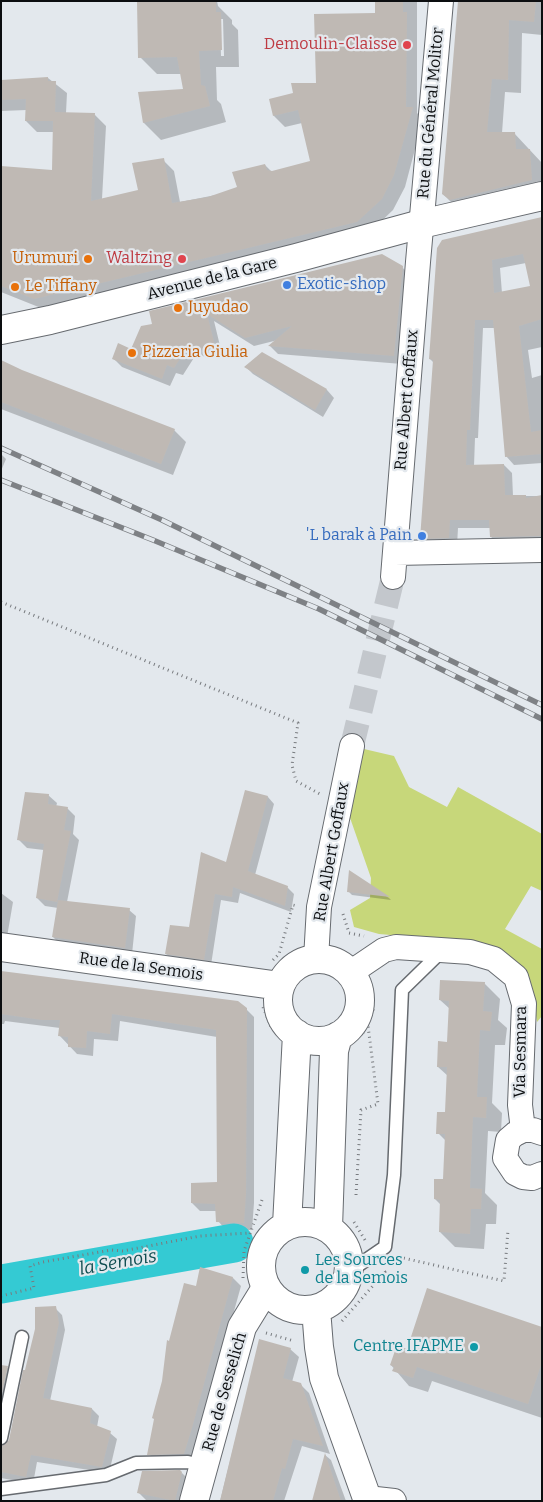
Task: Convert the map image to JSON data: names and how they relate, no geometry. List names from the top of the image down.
{
  "streets": {
    "main road": ["Avenue de la Gare", "Rue de la Semois", "Rue de Sesselich"],
    "street": ["Rue du Général Molitor", "Rue Albert Goffaux", "Via Sesmara"]
  },
  "crossings": [
    ["Rue du Général Molitor", "Avenue de la Gare"],
    ["Rue du Général Molitor", "Rue Albert Goffaux"],
    ["Avenue de la Gare", "Rue Albert Goffaux"],
    ["Rue Albert Goffaux", "Rue de la Semois"],
    ["Rue Albert Goffaux", "Via Sesmara"],
    ["Rue de la Semois", "Via Sesmara"]
  ],
  "water": ["la Semois"],
  "places": [
    "Demoulin-Claisse",
    "Urumuri",
    "Waltzing",
    "Exotic-shop",
    "Le Tiffany",
    "Juyudao",
    "Pizzeria Giulia",
    "'L barak à Pain",
    "Les Sources de la Semois",
    "Centre IFAPME"
  ]
}
